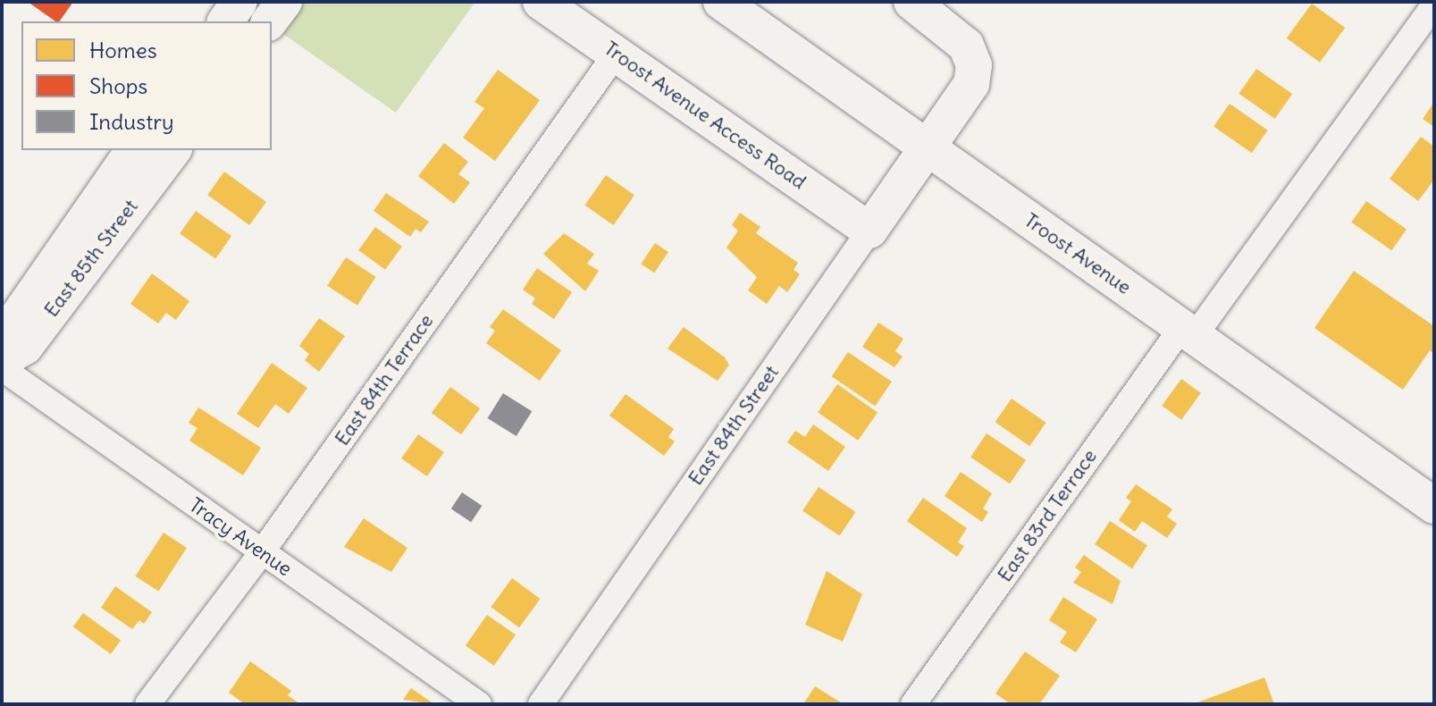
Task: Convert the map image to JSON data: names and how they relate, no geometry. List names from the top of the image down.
{
  "streets": {
    "main road": [
      "Troost Avenue Access Road",
      "Troost Avenue",
      "East 85th Street",
      "East 84th Street"
    ],
    "street": ["East 84th Terrace", "East 83rd Terrace", "Tracy Avenue"]
  },
  "crossings": [
    ["Troost Avenue Access Road", "East 84th Terrace"],
    ["Troost Avenue Access Road", "East 84th Street"],
    ["Troost Avenue", "East 84th Street"],
    ["Troost Avenue", "East 83rd Terrace"],
    ["East 84th Terrace", "Tracy Avenue"]
  ],
  "legend": ["Homes", "Shops", "Industry"]
}
